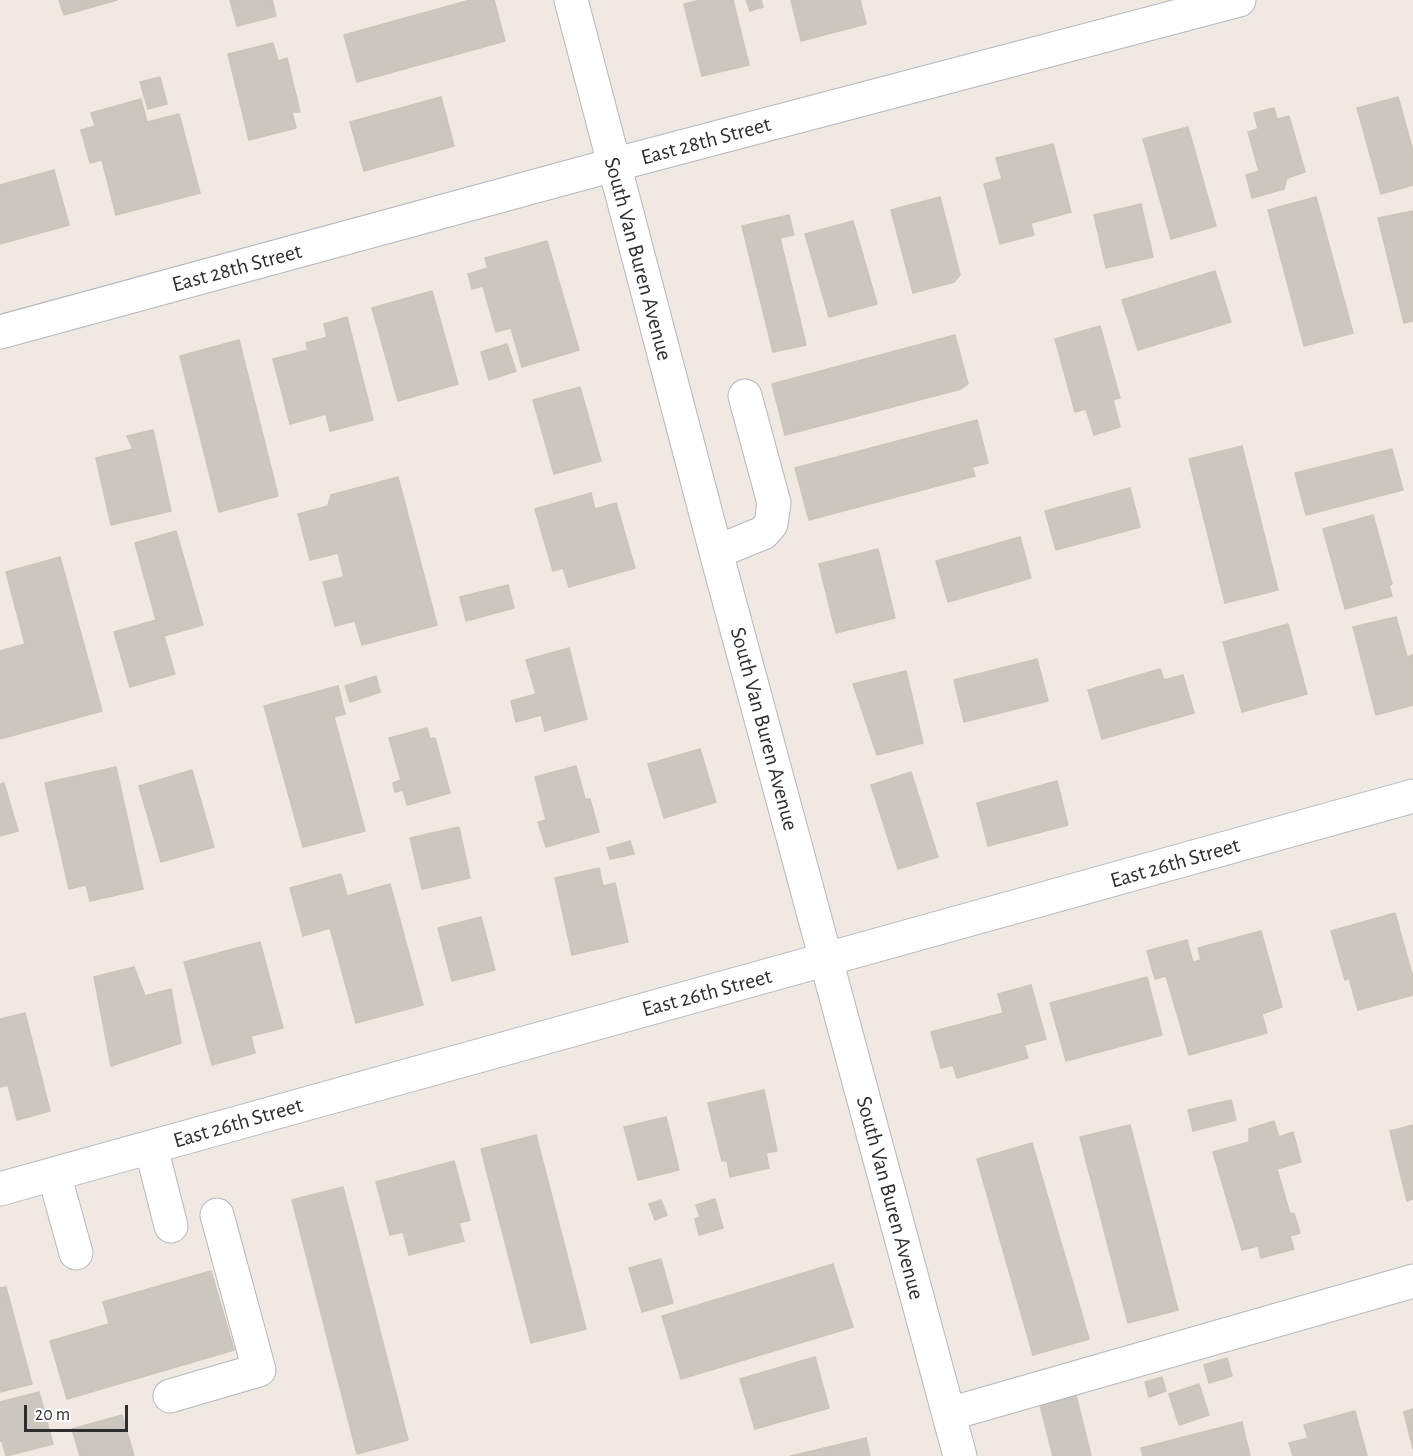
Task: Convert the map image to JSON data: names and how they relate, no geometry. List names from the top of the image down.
{
  "streets": {
    "street": ["East 28th Street", "South Van Buren Avenue", "East 26th Street"]
  },
  "crossings": [
    ["East 28th Street", "South Van Buren Avenue"],
    ["South Van Buren Avenue", "East 26th Street"]
  ],
  "scale_bar": "20 m"
}
